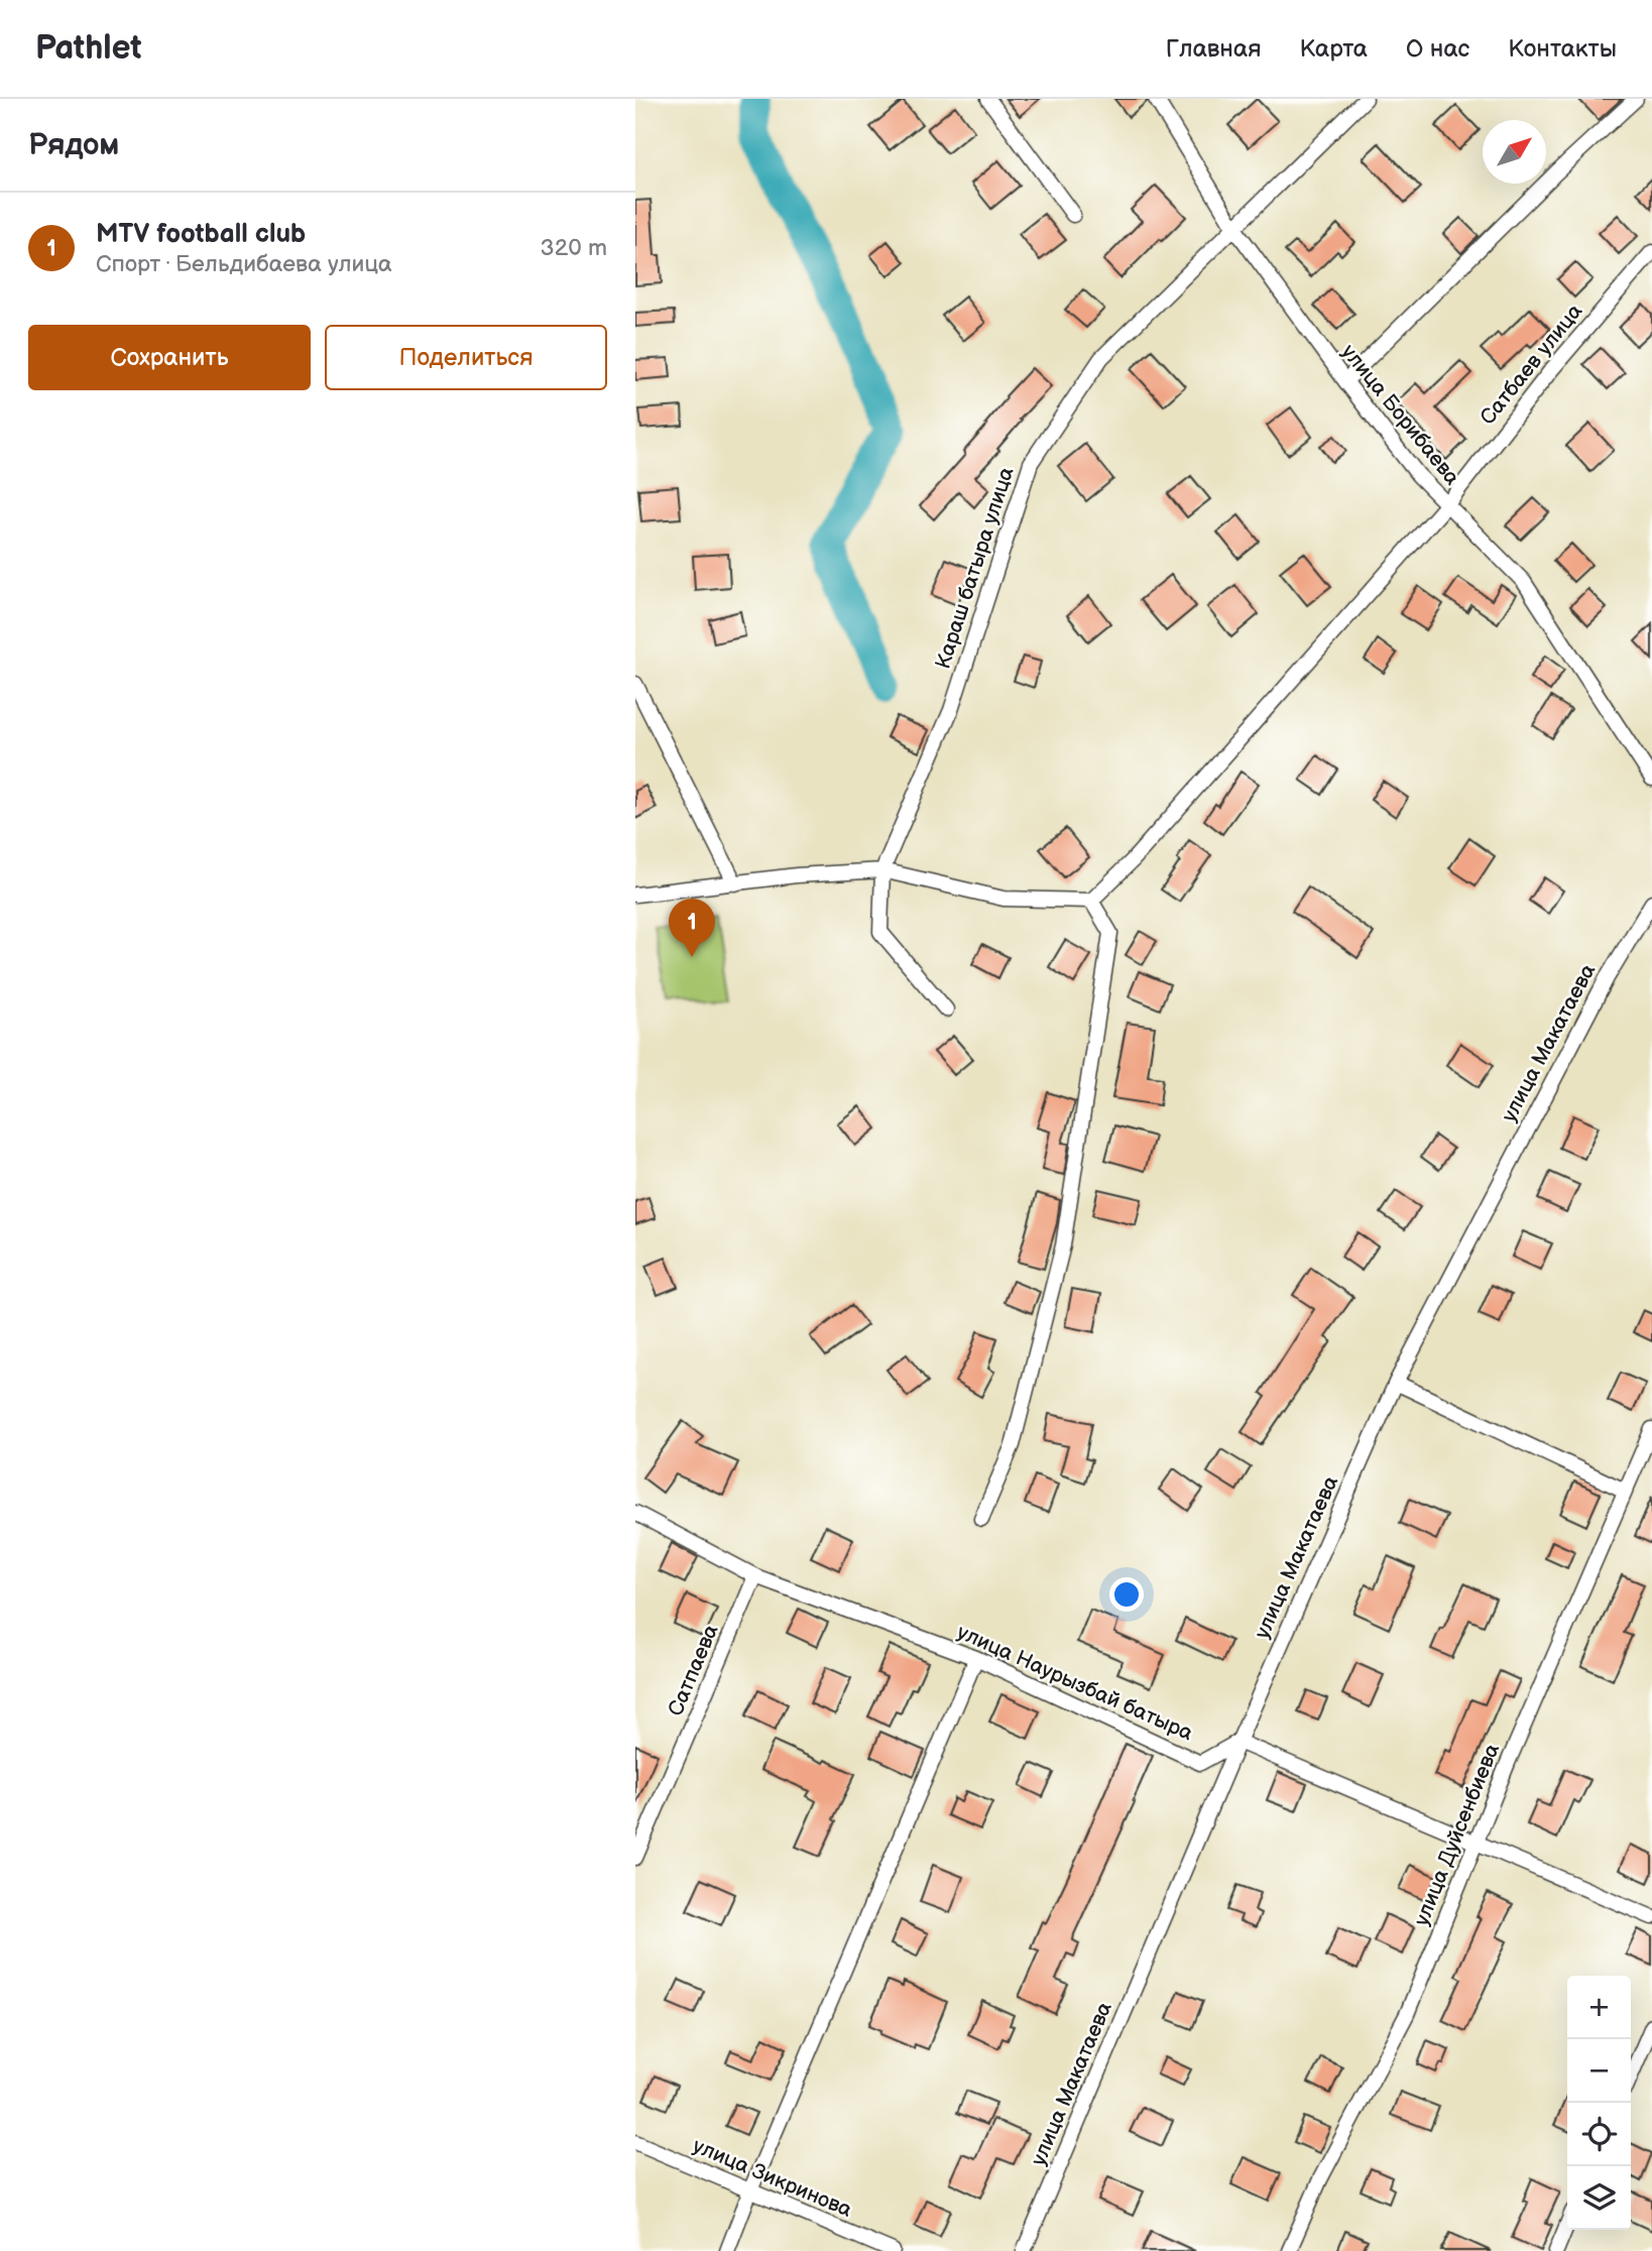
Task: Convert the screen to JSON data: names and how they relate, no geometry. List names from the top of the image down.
{
  "streets": {
    "street": [
      "Сатбаев улица",
      "улица Борибаева",
      "Караш батыра улица",
      "улица Макатаева",
      "Сатпаева",
      "улица Наурызбай батыра",
      "улица Дуйсенбиева",
      "улица Зикринова"
    ]
  },
  "crossings": [
    ["Сатбаев улица", "улица Борибаева"],
    ["улица Борибаева", "Караш батыра улица"],
    ["улица Макатаева", "улица Наурызбай батыра"],
    ["Сатпаева", "улица Наурызбай батыра"]
  ],
  "north": "top right",
  "page": {
    "header": "Pathlet",
    "nav": [
      "Главная",
      "Карта",
      "О нас",
      "Контакты"
    ],
    "heading": "Рядом",
    "list": [
      {
        "mark": "1",
        "name": "MTV football club",
        "note": "Спорт · Бельдибаева улица",
        "value": "320 m"
      }
    ],
    "buttons": ["Сохранить", "Поделиться"],
    "pins": "1",
    "map_buttons": ["+", "−"]
  }
}
